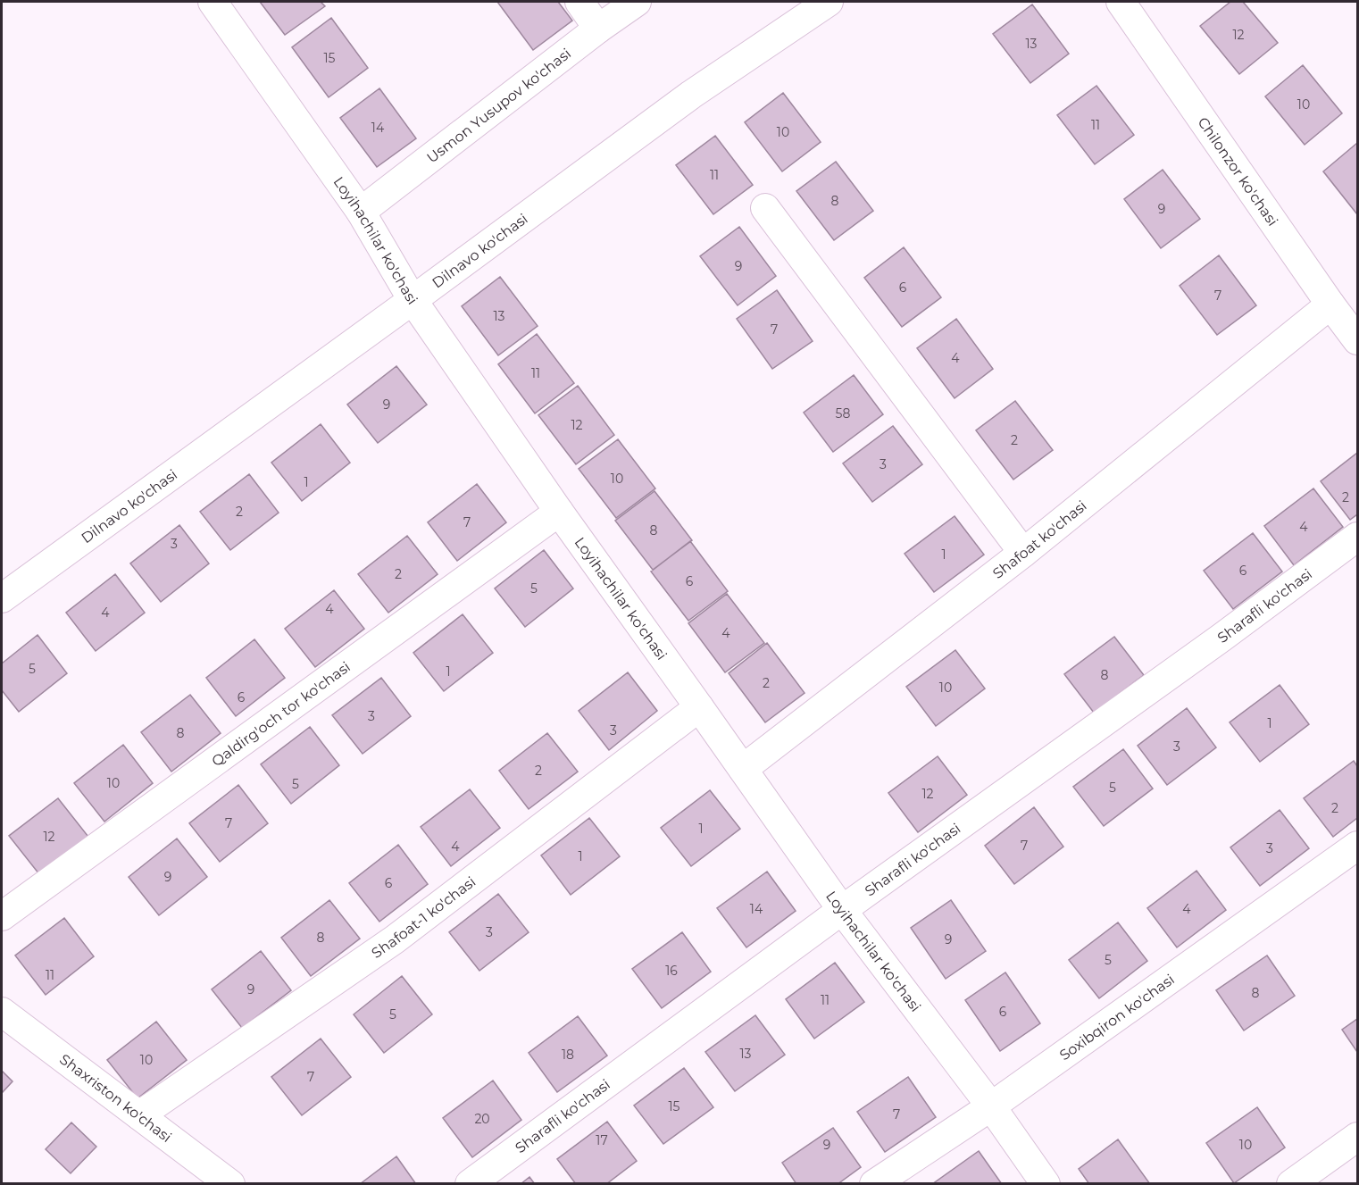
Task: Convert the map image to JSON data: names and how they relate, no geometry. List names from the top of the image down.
{
  "streets": {
    "street": [
      "Usmon Yusupov ko'chasi",
      "Chilonzor ko'chasi",
      "Loyihachilar ko'chasi",
      "Dilnavo ko'chasi",
      "Shafoat ko'chasi",
      "Sharafli ko'chasi",
      "Qaldirg'och tor ko'chasi",
      "Shafoat-1 ko'chasi",
      "Soxibqiron ko'chasi",
      "Shaxriston ko'chasi"
    ]
  },
  "crossings": [
    ["Usmon Yusupov ko'chasi", "Loyihachilar ko'chasi"],
    ["Chilonzor ko'chasi", "Shafoat ko'chasi"],
    ["Loyihachilar ko'chasi", "Dilnavo ko'chasi"],
    ["Loyihachilar ko'chasi", "Shafoat ko'chasi"],
    ["Loyihachilar ko'chasi", "Sharafli ko'chasi"],
    ["Loyihachilar ko'chasi", "Qaldirg'och tor ko'chasi"],
    ["Loyihachilar ko'chasi", "Shafoat-1 ko'chasi"],
    ["Loyihachilar ko'chasi", "Soxibqiron ko'chasi"],
    ["Shafoat-1 ko'chasi", "Shaxriston ko'chasi"]
  ],
  "house_numbers": [
    "12",
    "13",
    "15",
    "10",
    "11",
    "14",
    "10",
    "11",
    "8",
    "9",
    "9",
    "6",
    "7",
    "13",
    "7",
    "4",
    "11",
    "9",
    "58",
    "12",
    "2",
    "3",
    "10",
    "1",
    "2",
    "2",
    "7",
    "4",
    "8",
    "3",
    "1",
    "6",
    "2",
    "6",
    "5",
    "4",
    "4",
    "4",
    "5",
    "1",
    "8",
    "2",
    "10",
    "6",
    "3",
    "1",
    "3",
    "8",
    "3",
    "2",
    "10",
    "5",
    "5",
    "12",
    "2",
    "7",
    "1",
    "12",
    "7",
    "4",
    "3",
    "1",
    "9",
    "6",
    "14",
    "4",
    "3",
    "8",
    "9",
    "5",
    "16",
    "11",
    "9",
    "8",
    "11",
    "6",
    "5",
    "13",
    "18",
    "10",
    "7",
    "15",
    "7",
    "20",
    "17",
    "9",
    "10"
  ]
}
